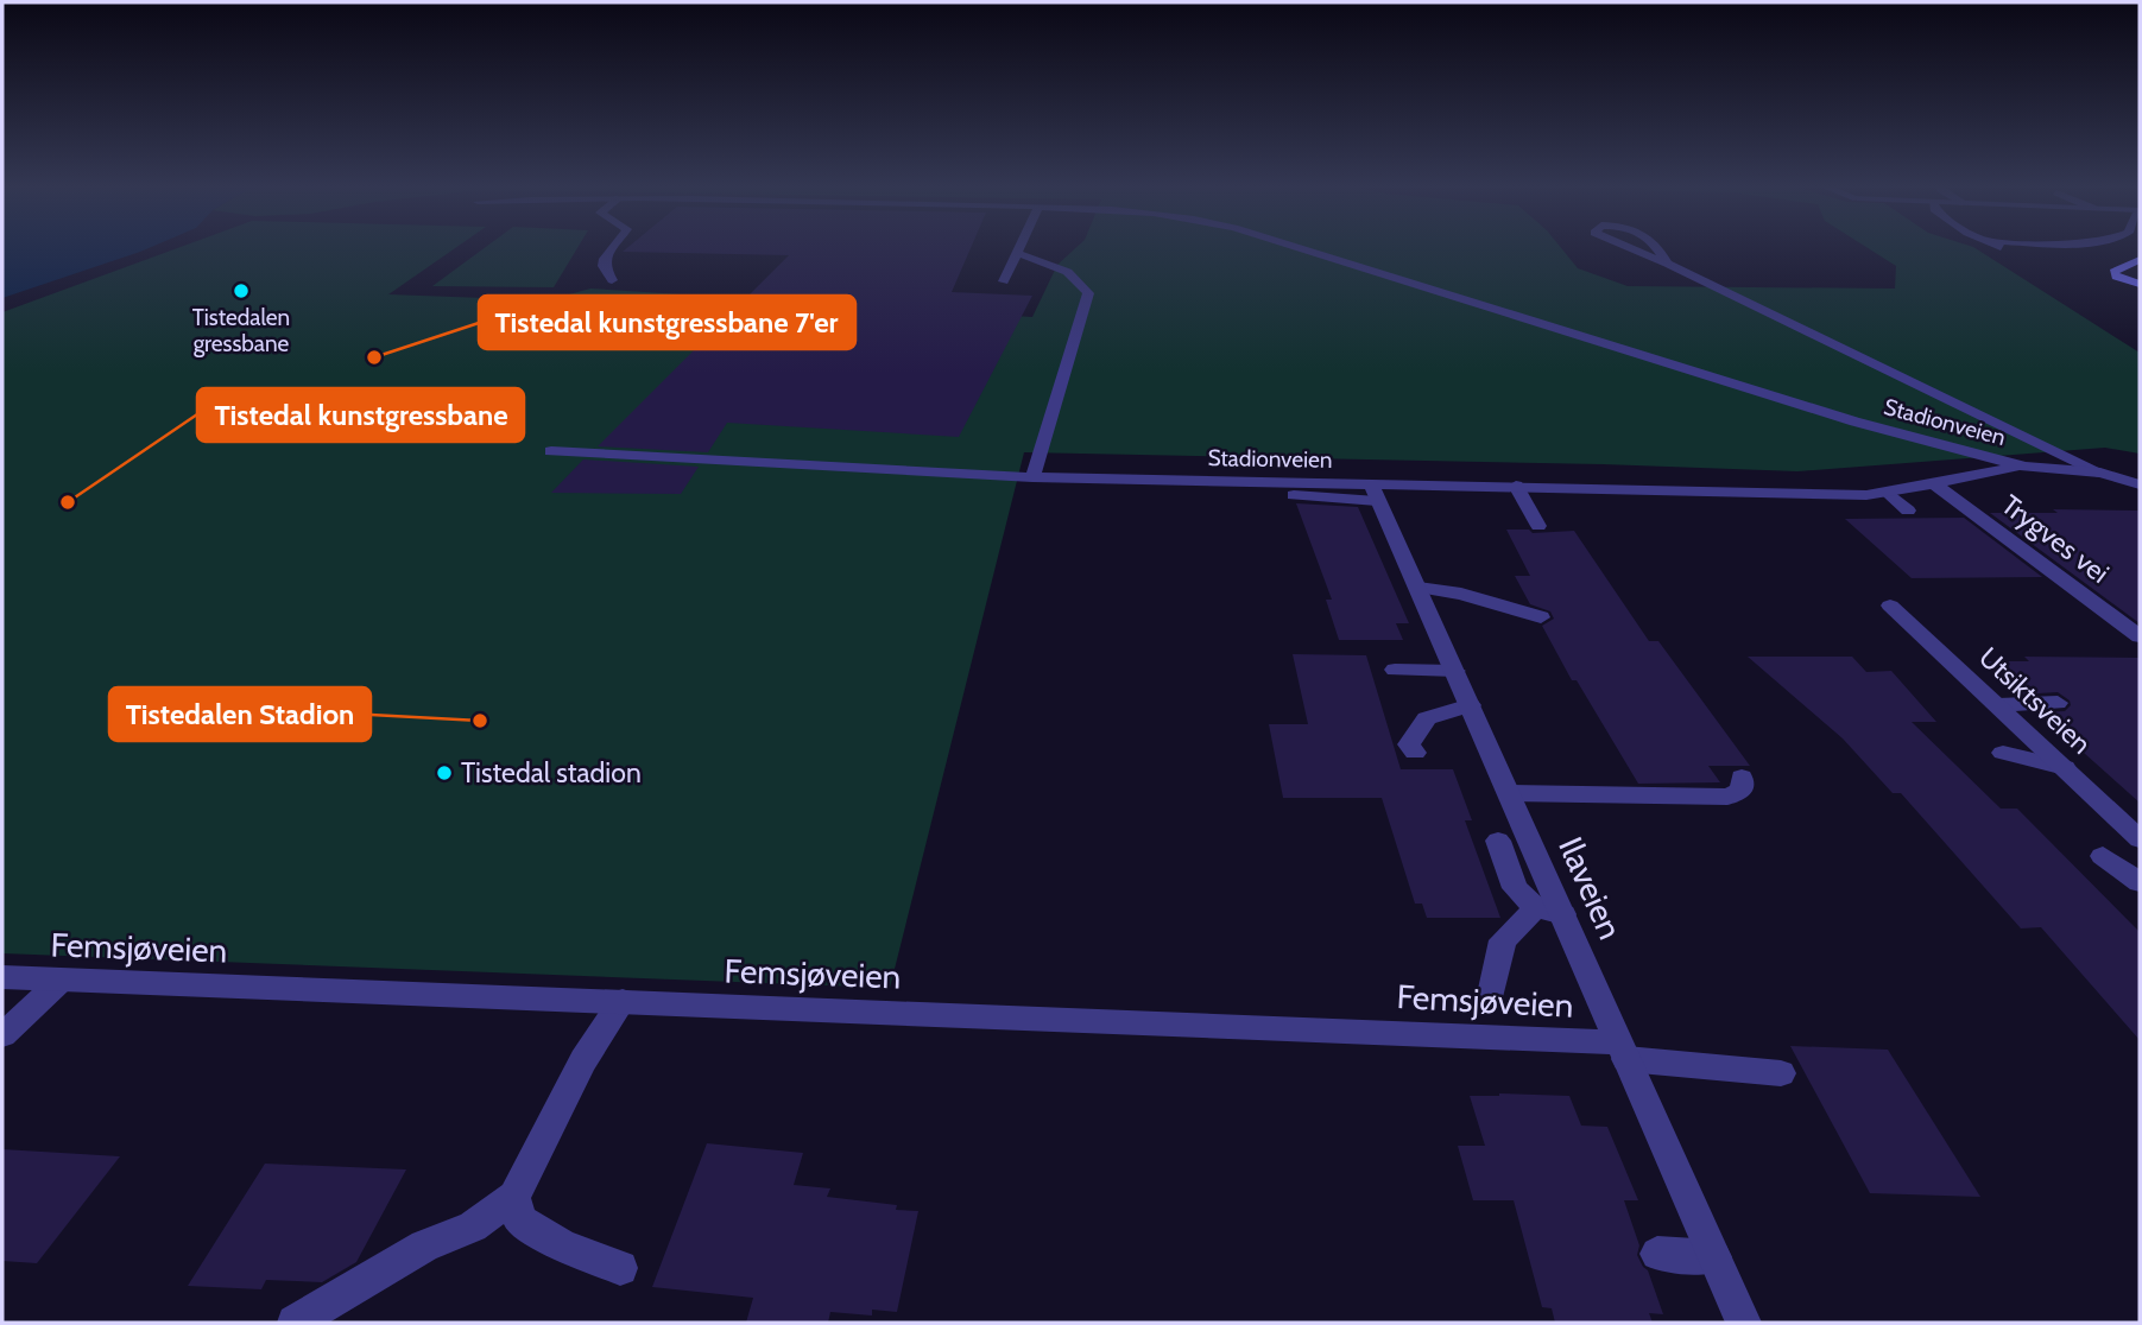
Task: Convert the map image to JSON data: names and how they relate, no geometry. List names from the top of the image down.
{
  "streets": {
    "street": [
      "Stadionveien",
      "Trygves vei",
      "Utsiktsveien",
      "Ilaveien",
      "Femsjøveien"
    ]
  },
  "crossings": [
    ["Stadionveien", "Trygves vei"],
    ["Stadionveien", "Ilaveien"],
    ["Ilaveien", "Femsjøveien"]
  ],
  "places": [
    "Tistedalen gressbane",
    "Tistedal kunstgressbane 7'er",
    "Tistedal kunstgressbane",
    "Tistedalen Stadion",
    "Tistedal stadion"
  ]
}
